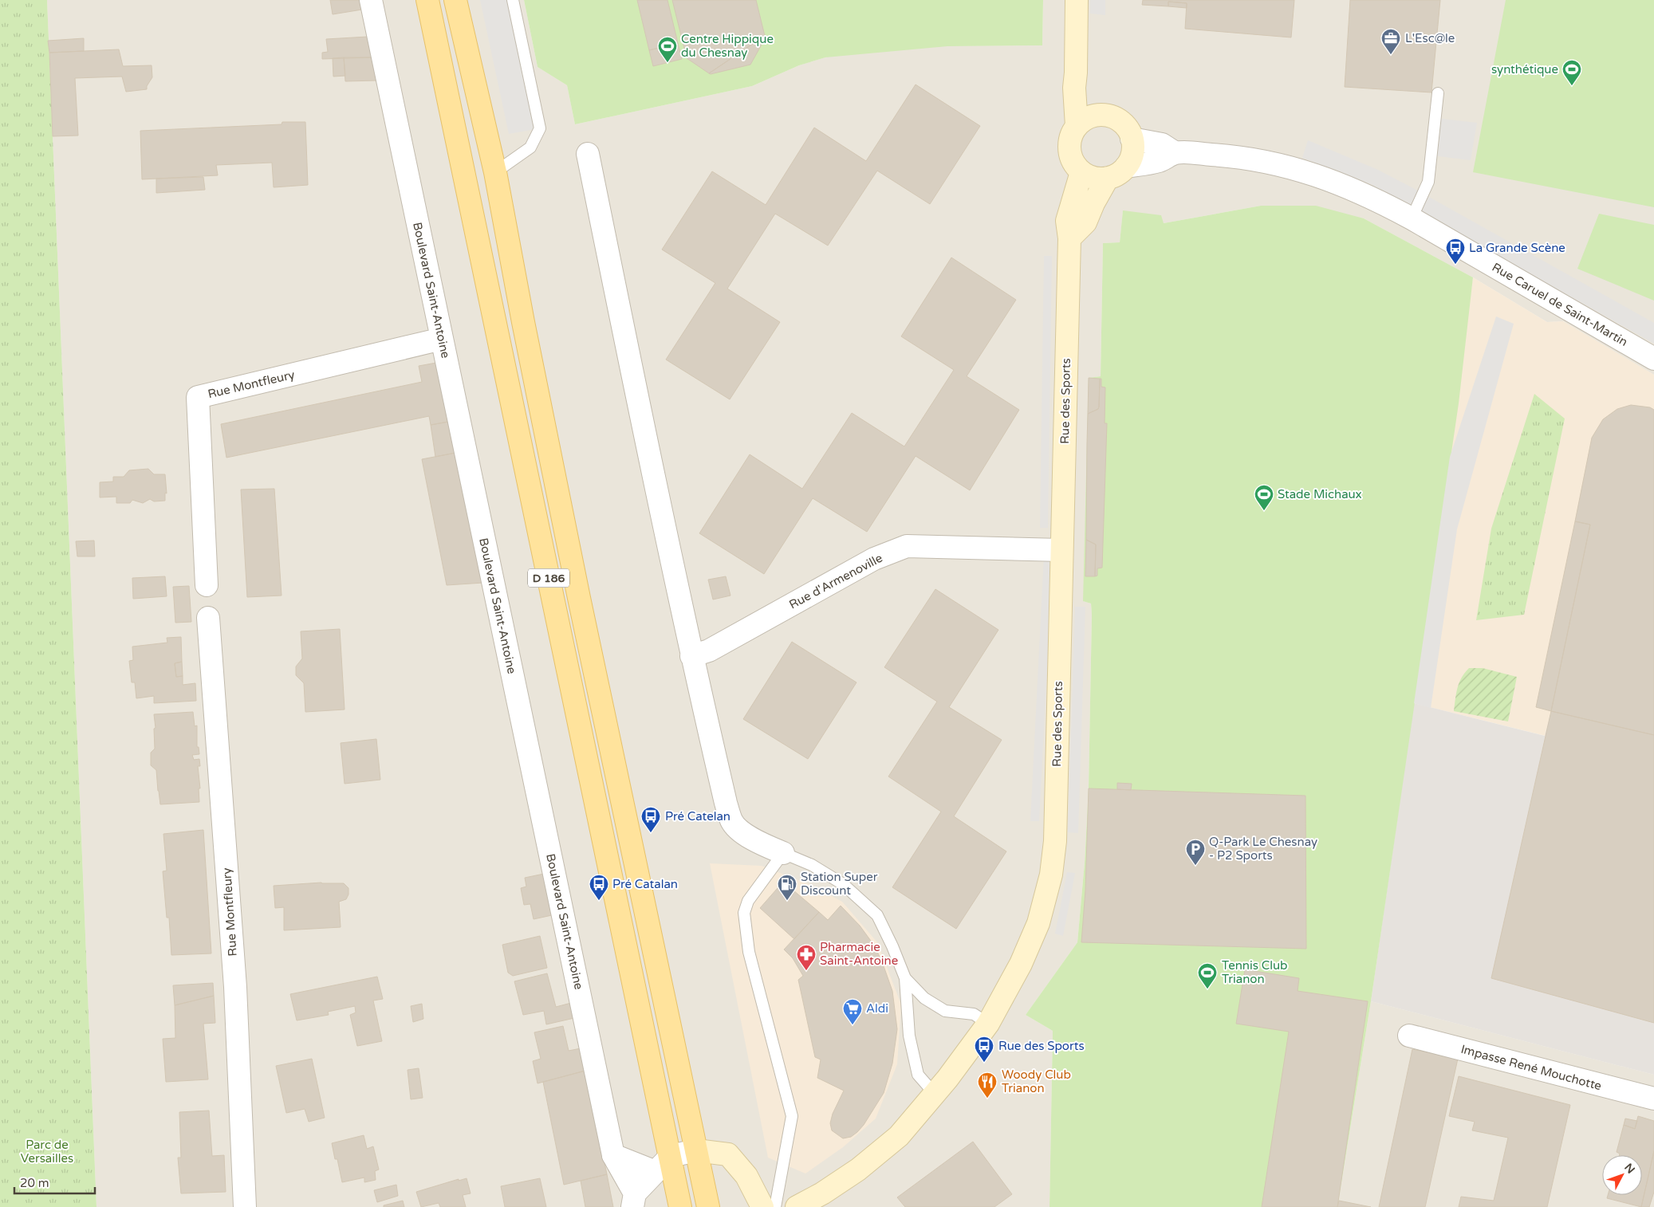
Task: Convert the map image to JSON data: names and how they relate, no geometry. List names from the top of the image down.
{
  "streets": {
    "main road": ["Rue des Sports", "D 186"],
    "street": [
      "Boulevard Saint-Antoine",
      "Rue Caruel de Saint-Martin",
      "Rue Montfleury",
      "Rue d'Armenoville",
      "Impasse René Mouchotte"
    ]
  },
  "crossings": [
    ["Boulevard Saint-Antoine", "Rue Montfleury"],
    ["Rue Caruel de Saint-Martin", "Rue des Sports"],
    ["Rue des Sports", "Rue d'Armenoville"]
  ],
  "parks": ["Parc de Versailles"],
  "places": {
    "office": ["L'Esc@le"],
    "sports": [
      "Centre Hippique du Chesnay",
      "synthétique",
      "Stade Michaux",
      "Tennis Club Trianon"
    ],
    "bus stop": [
      "La Grande Scène",
      "Pré Catelan",
      "Pré Catalan",
      "Rue des Sports"
    ],
    "parking": ["Q-Park Le Chesnay - P2 Sports"],
    "fuel station": ["Station Super Discount"],
    "pharmacy": ["Pharmacie Saint-Antoine"],
    "supermarket": ["Aldi"],
    "restaurant": ["Woody Club Trianon"]
  },
  "scale_bar": "20 m",
  "north": "top right"
}
